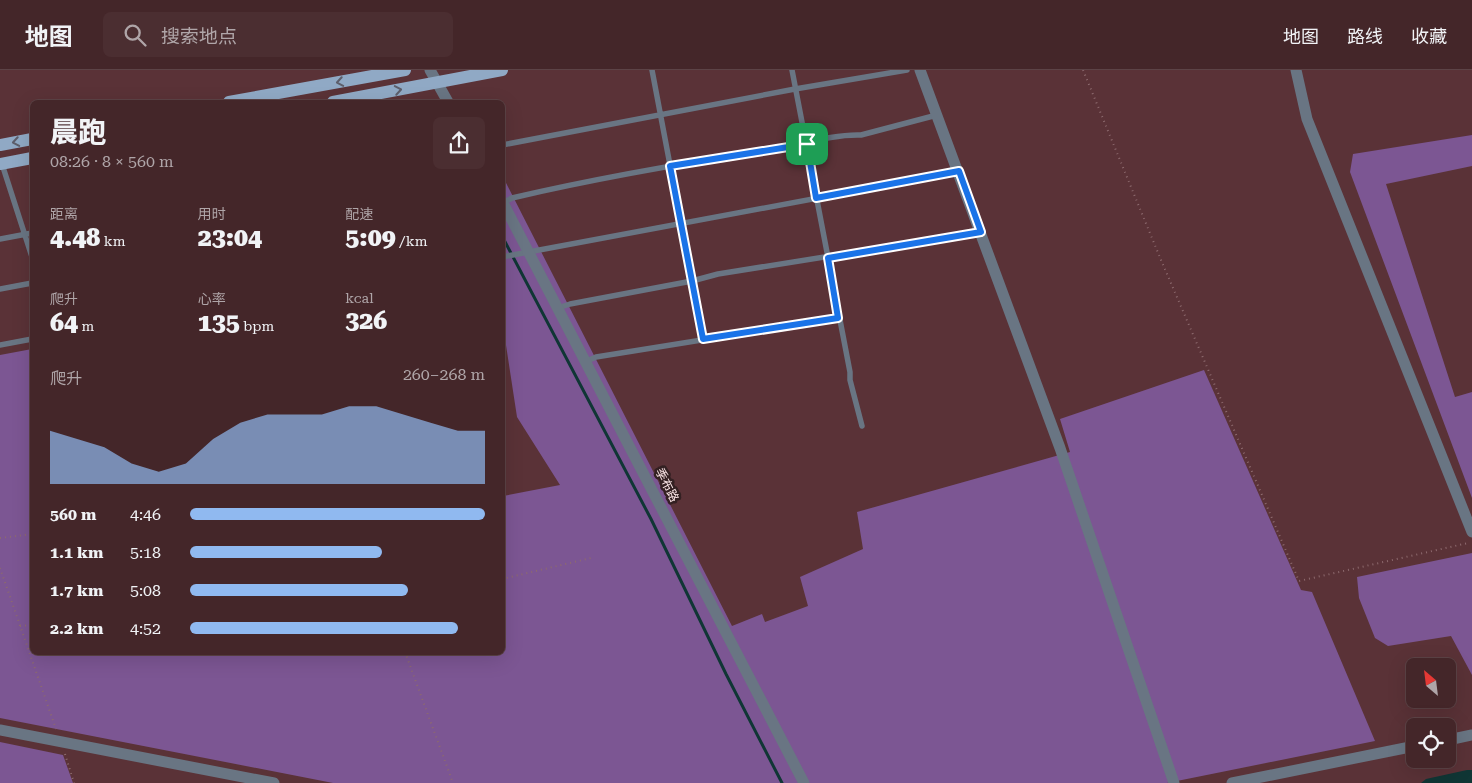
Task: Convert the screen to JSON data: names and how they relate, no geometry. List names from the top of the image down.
{
  "streets": {
    "street": ["季布路"]
  },
  "north": "top left",
  "page": {
    "header": "地图",
    "search": "搜索地点",
    "nav": ["地图", "路线", "收藏"],
    "heading": ["晨跑", "08:26 · 8 × 560 m"],
    "stats": [
      ["距离", "4.48 km"],
      ["用时", "23:04"],
      ["配速", "5:09 /km"],
      ["爬升", "64 m"],
      ["心率", "135 bpm"],
      ["kcal", "326"]
    ],
    "chart": ["爬升", "260–268 m"],
    "list": [
      {
        "name": "560 m",
        "note": "4:46"
      },
      {
        "name": "1.1 km",
        "note": "5:18"
      },
      {
        "name": "1.7 km",
        "note": "5:08"
      },
      {
        "name": "2.2 km",
        "note": "4:52"
      }
    ]
  }
}
